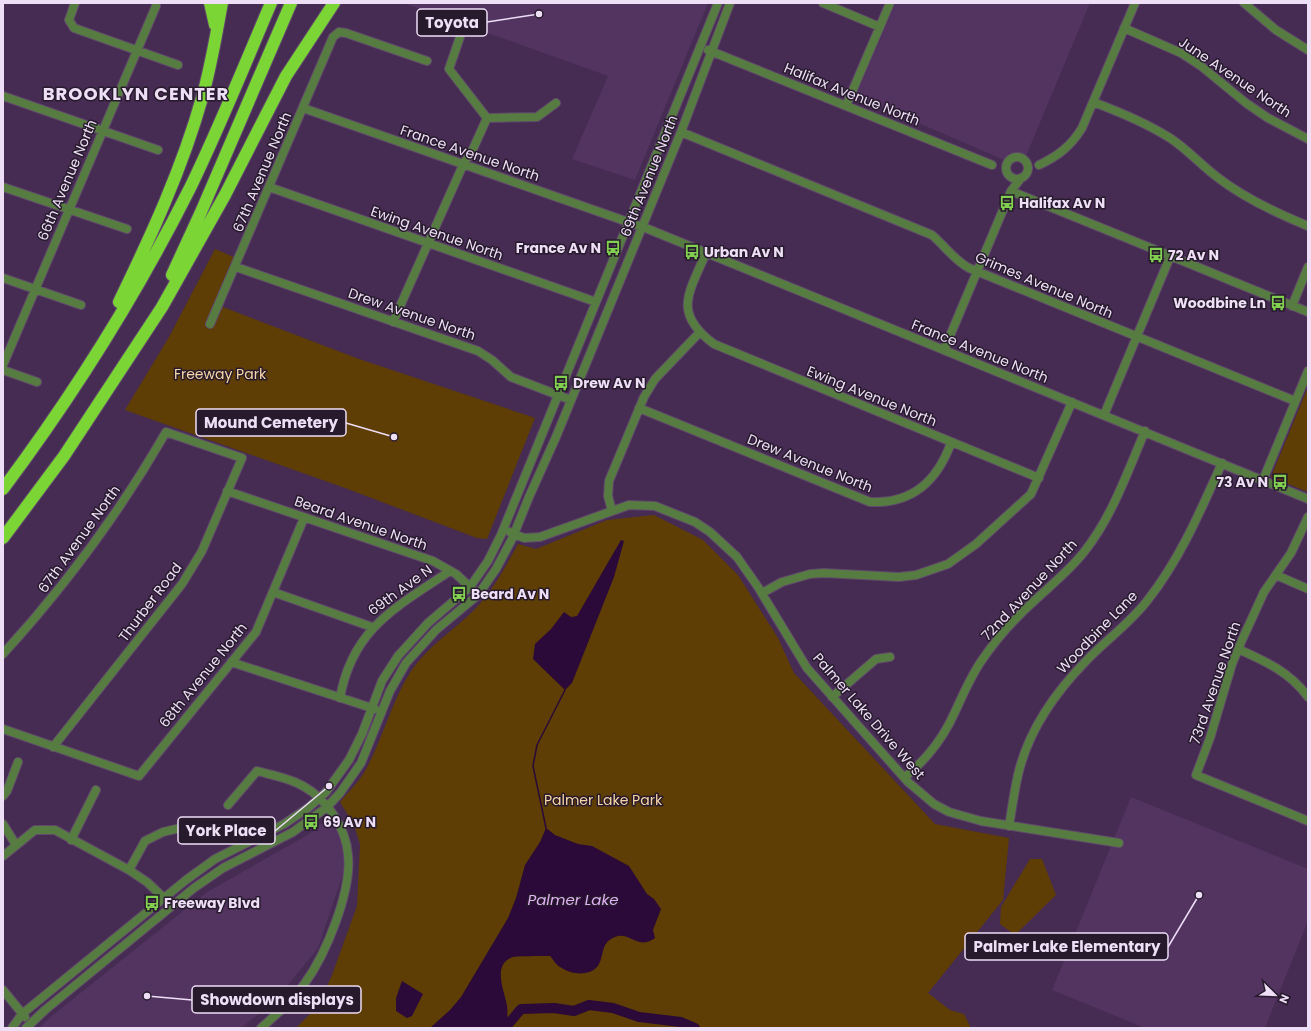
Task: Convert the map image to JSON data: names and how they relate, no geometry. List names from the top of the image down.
{
  "streets": {
    "street": [
      "June Avenue North",
      "Halifax Avenue North",
      "France Avenue North",
      "67th Avenue North",
      "69th Avenue North",
      "66th Avenue North",
      "Ewing Avenue North",
      "Grimes Avenue North",
      "Drew Avenue North",
      "Beard Avenue North",
      "69th Ave N",
      "72nd Avenue North",
      "Thurber Road",
      "Woodbine Lane",
      "68th Avenue North",
      "73rd Avenue North",
      "Palmer Lake Drive West"
    ]
  },
  "crossings": [
    ["Halifax Avenue North", "69th Avenue North"],
    ["France Avenue North", "67th Avenue North"],
    ["France Avenue North", "69th Avenue North"],
    ["France Avenue North", "Ewing Avenue North"],
    ["France Avenue North", "72nd Avenue North"],
    ["France Avenue North", "Woodbine Lane"],
    ["67th Avenue North", "Ewing Avenue North"],
    ["67th Avenue North", "Drew Avenue North"],
    ["67th Avenue North", "Thurber Road"],
    ["69th Avenue North", "Ewing Avenue North"],
    ["69th Avenue North", "Grimes Avenue North"],
    ["69th Avenue North", "Drew Avenue North"],
    ["69th Avenue North", "Beard Avenue North"],
    ["69th Avenue North", "Palmer Lake Drive West"],
    ["Ewing Avenue North", "Drew Avenue North"],
    ["Beard Avenue North", "69th Ave N"],
    ["Beard Avenue North", "Thurber Road"],
    ["Beard Avenue North", "68th Avenue North"],
    ["72nd Avenue North", "Palmer Lake Drive West"],
    ["Thurber Road", "68th Avenue North"],
    ["Woodbine Lane", "Palmer Lake Drive West"]
  ],
  "districts": ["BROOKLYN CENTER"],
  "water": ["Palmer Lake"],
  "parks": ["Freeway Park", "Palmer Lake Park"],
  "places": {
    "other": [
      "Toyota",
      "Mound Cemetery",
      "York Place",
      "Palmer Lake Elementary",
      "Showdown displays"
    ],
    "bus stop": [
      "Halifax Av N",
      "France Av N",
      "Urban Av N",
      "72 Av N",
      "Woodbine Ln",
      "Drew Av N",
      "73 Av N",
      "Beard Av N",
      "69 Av N",
      "Freeway Blvd"
    ]
  },
  "north": "bottom right"
}
